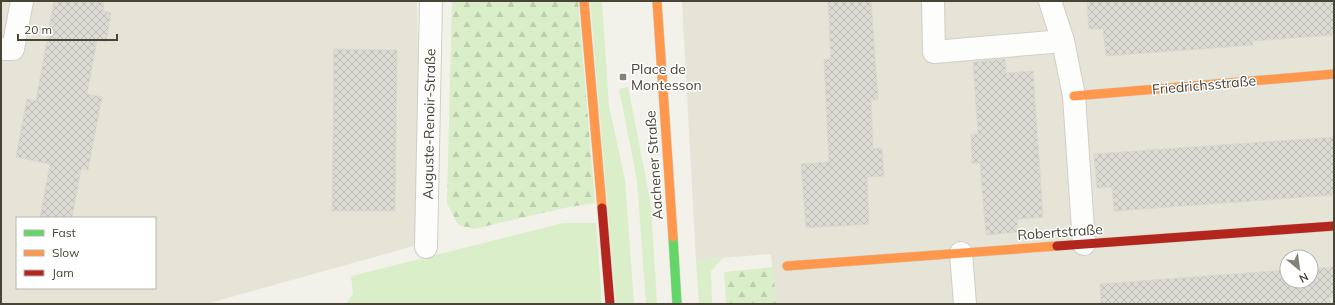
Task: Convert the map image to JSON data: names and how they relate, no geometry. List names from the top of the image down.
{
  "streets": {
    "street": [
      "Friedrichsstraße",
      "Auguste-Renoir-Straße",
      "Aachener Straße",
      "Robertstraße"
    ]
  },
  "places": {
    "transit": ["Place de Montesson"]
  },
  "legend": ["Fast", "Slow", "Jam"],
  "scale_bar": "20 m",
  "north": "bottom right"
}
